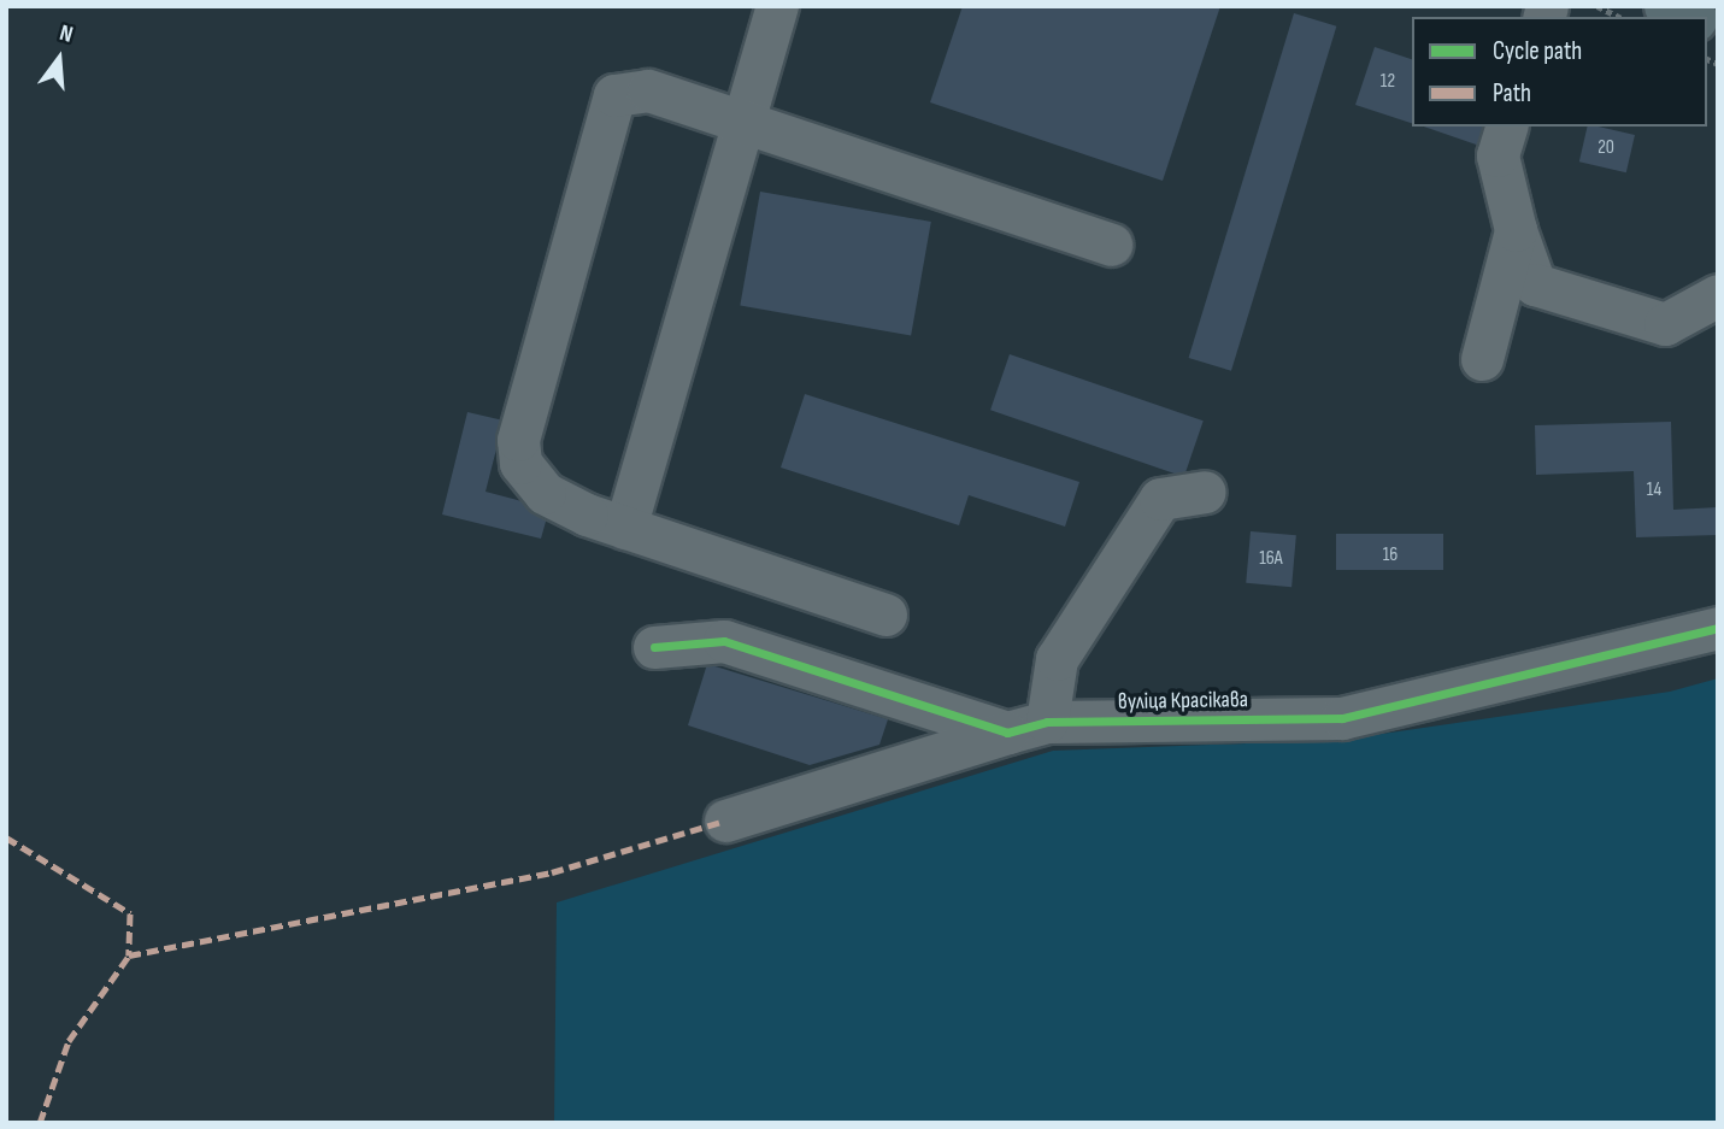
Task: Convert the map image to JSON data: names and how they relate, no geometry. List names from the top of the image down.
{
  "streets": {
    "street": ["вуліца Красікава"]
  },
  "house_numbers": [
    "12",
    "20",
    "14",
    "16",
    "16А"
  ],
  "legend": ["Cycle path", "Path"],
  "north": "top"
}
